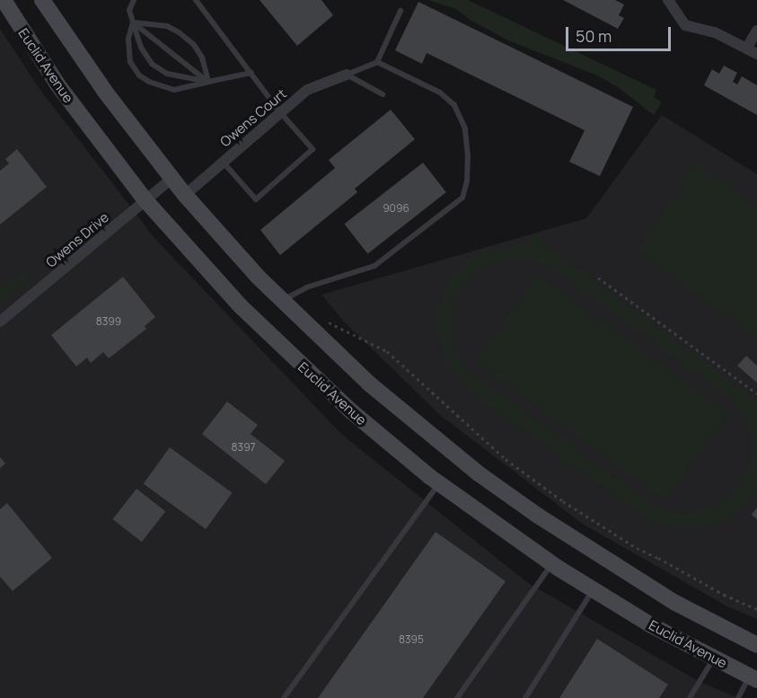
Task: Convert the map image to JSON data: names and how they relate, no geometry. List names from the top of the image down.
{
  "streets": {
    "street": ["Euclid Avenue", "Owens Court", "Owens Drive"]
  },
  "crossings": [
    ["Euclid Avenue", "Owens Drive"]
  ],
  "house_numbers": [
    "9096",
    "8399",
    "8397",
    "8395"
  ],
  "scale_bar": "50 m"
}
